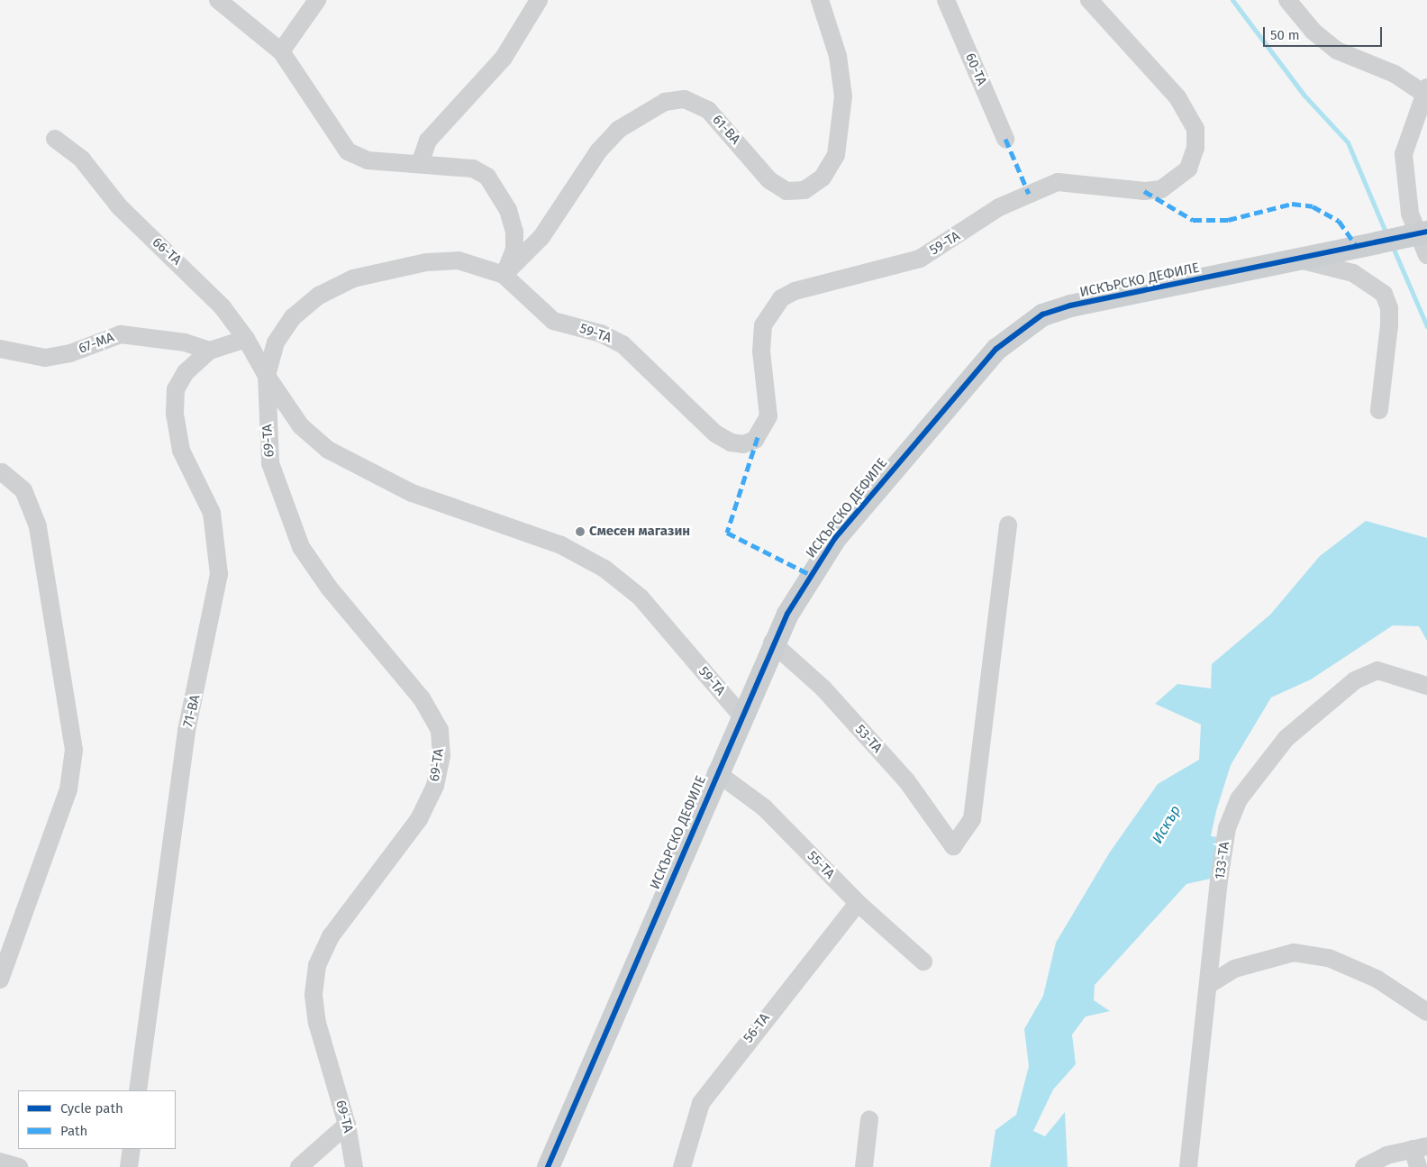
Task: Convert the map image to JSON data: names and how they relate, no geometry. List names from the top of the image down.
{
  "streets": {
    "main road": ["ИСКЪРСКО ДЕФИЛЕ"],
    "street": [
      "60-ТА",
      "61-ВА",
      "59-ТА",
      "66-ТА",
      "67-МА",
      "69-ТА",
      "71-ВА",
      "53-ТА",
      "133-ТА",
      "55-ТА",
      "56-ТА"
    ]
  },
  "crossings": [
    ["61-ВА", "59-ТА"],
    ["59-ТА", "66-ТА"],
    ["59-ТА", "ИСКЪРСКО ДЕФИЛЕ"],
    ["59-ТА", "69-ТА"],
    ["66-ТА", "69-ТА"],
    ["ИСКЪРСКО ДЕФИЛЕ", "53-ТА"],
    ["ИСКЪРСКО ДЕФИЛЕ", "55-ТА"],
    ["67-МА", "71-ВА"],
    ["55-ТА", "56-ТА"]
  ],
  "water": ["Искър"],
  "places": ["Смесен магазин"],
  "legend": ["Cycle path", "Path"],
  "scale_bar": "50 m"
}
